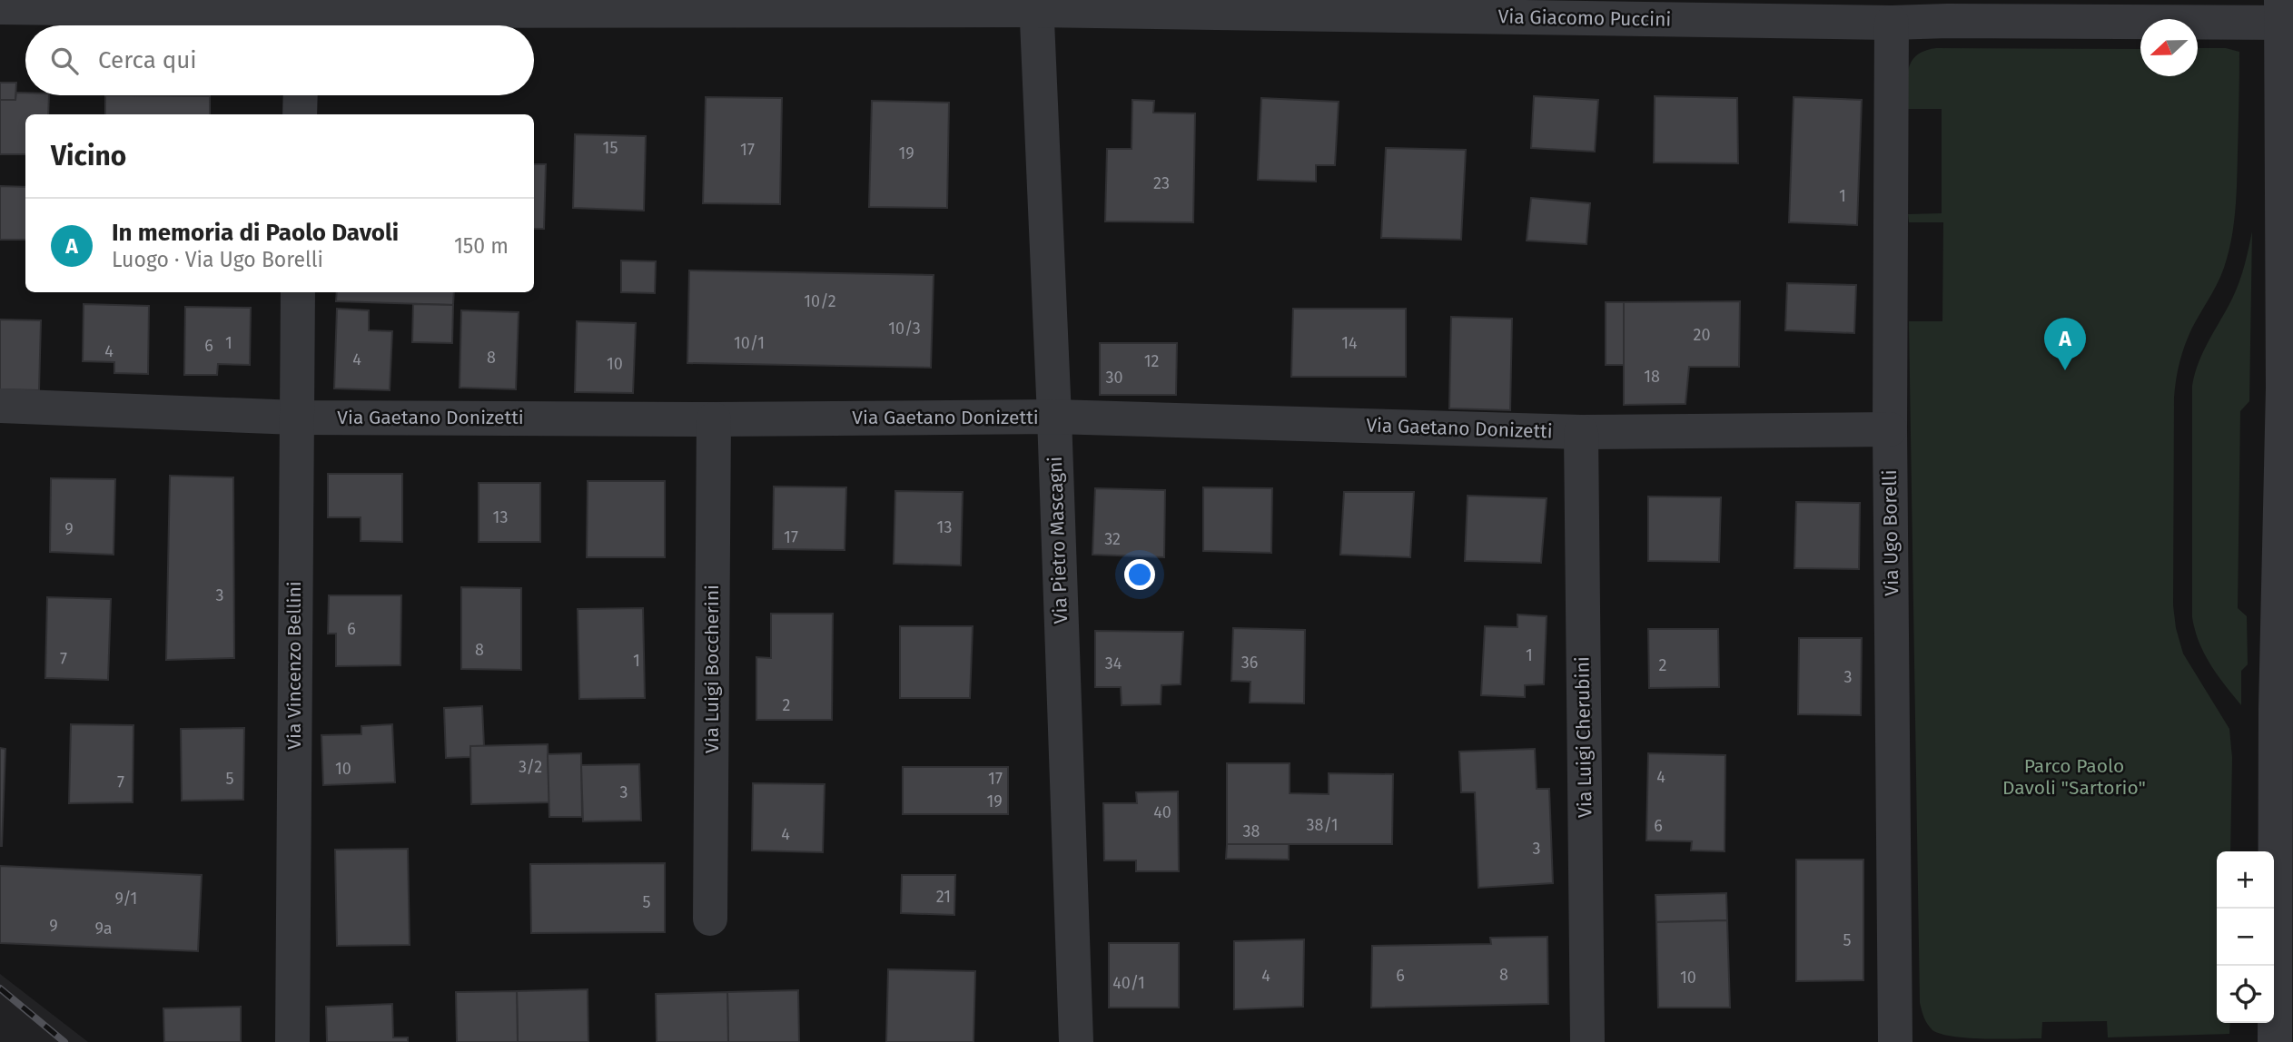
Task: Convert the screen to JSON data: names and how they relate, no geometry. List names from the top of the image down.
{
  "streets": {
    "street": [
      "Via Giacomo Puccini",
      "Via Gaetano Donizetti",
      "Via Ugo Borelli",
      "Via Pietro Mascagni",
      "Via Vincenzo Bellini",
      "Via Luigi Boccherini",
      "Via Luigi Cherubini"
    ]
  },
  "crossings": [
    ["Via Giacomo Puccini", "Via Ugo Borelli"],
    ["Via Giacomo Puccini", "Via Pietro Mascagni"],
    ["Via Gaetano Donizetti", "Via Ugo Borelli"],
    ["Via Gaetano Donizetti", "Via Pietro Mascagni"],
    ["Via Gaetano Donizetti", "Via Vincenzo Bellini"],
    ["Via Gaetano Donizetti", "Via Luigi Boccherini"],
    ["Via Gaetano Donizetti", "Via Luigi Cherubini"]
  ],
  "parks": ["Parco Paolo Davoli \"Sartorio\""],
  "house_numbers": [
    "15",
    "17",
    "19",
    "23",
    "1",
    "10/2",
    "10/3",
    "20",
    "1",
    "10/1",
    "14",
    "6",
    "4",
    "8",
    "4",
    "12",
    "10",
    "18",
    "30",
    "13",
    "13",
    "9",
    "17",
    "32",
    "3",
    "6",
    "8",
    "1",
    "7",
    "1",
    "36",
    "34",
    "2",
    "3",
    "2",
    "3/2",
    "10",
    "4",
    "5",
    "17",
    "7",
    "3",
    "19",
    "40",
    "38/1",
    "6",
    "38",
    "4",
    "3",
    "21",
    "9/1",
    "5",
    "9",
    "9a",
    "5",
    "8",
    "4",
    "6",
    "10",
    "40/1"
  ],
  "north": "left",
  "page": {
    "search": "Cerca qui",
    "heading": "Vicino",
    "list": [
      {
        "mark": "A",
        "name": "In memoria di Paolo Davoli",
        "note": "Luogo · Via Ugo Borelli",
        "value": "150 m"
      }
    ],
    "pins": "A",
    "map_buttons": ["+", "−"]
  }
}
